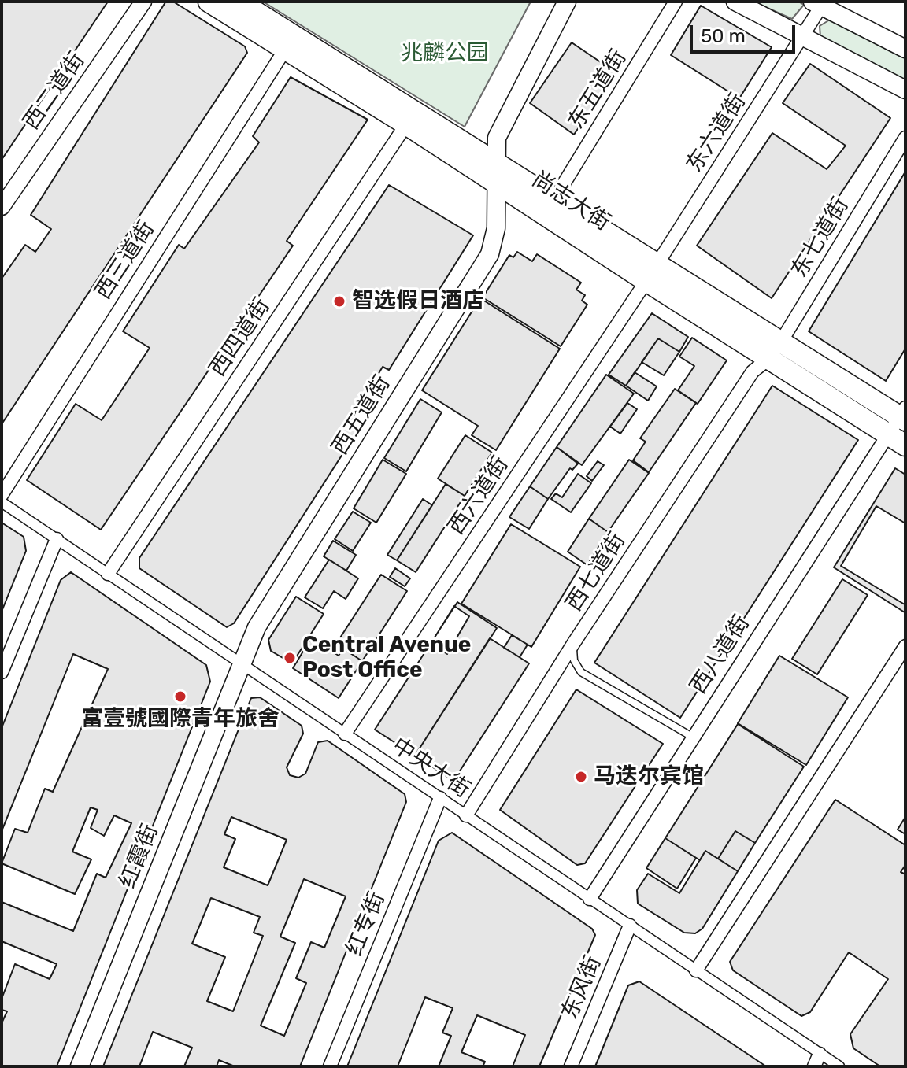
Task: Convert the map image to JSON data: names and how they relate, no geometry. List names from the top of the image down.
{
  "streets": {
    "main road": ["尚志大街", "西五道街", "红霞街"],
    "street": [
      "东五道街",
      "西二道街",
      "东六道街",
      "东七道街",
      "西三道街",
      "西四道街",
      "西六道街",
      "西七道街",
      "西八道街",
      "中央大街",
      "红专街",
      "东风街"
    ]
  },
  "crossings": [
    ["东五道街", "尚志大街"],
    ["东六道街", "尚志大街"],
    ["东六道街", "西六道街"],
    ["尚志大街", "东七道街"],
    ["尚志大街", "西三道街"],
    ["尚志大街", "西四道街"],
    ["尚志大街", "西五道街"],
    ["尚志大街", "西六道街"],
    ["尚志大街", "西七道街"],
    ["尚志大街", "西八道街"],
    ["东七道街", "西七道街"],
    ["西四道街", "中央大街"],
    ["西五道街", "中央大街"],
    ["西五道街", "红霞街"],
    ["西六道街", "中央大街"],
    ["西七道街", "中央大街"],
    ["西八道街", "中央大街"],
    ["中央大街", "红霞街"],
    ["中央大街", "红专街"],
    ["中央大街", "东风街"]
  ],
  "parks": ["兆麟公园"],
  "places": [
    "智选假日酒店",
    "Central Avenue Post Office",
    "富壹號國際青年旅舍",
    "马迭尔宾馆"
  ],
  "scale_bar": "50 m"
}
